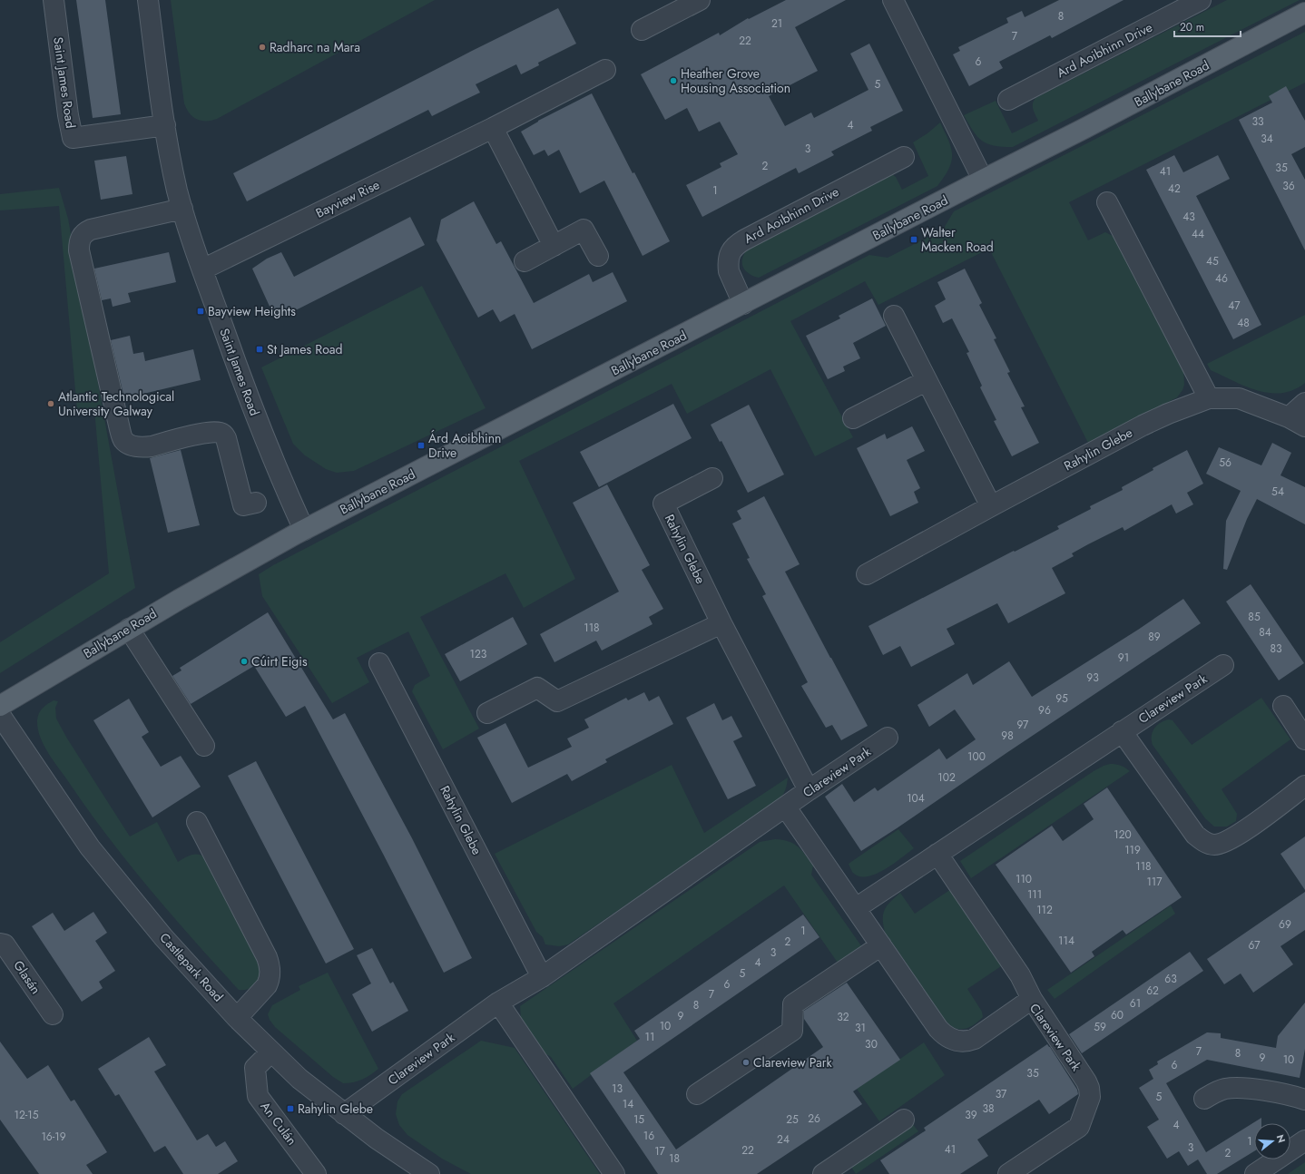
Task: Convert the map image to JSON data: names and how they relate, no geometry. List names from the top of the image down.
{
  "streets": {
    "main road": ["Ballybane Road"],
    "street": [
      "Ard Aoibhinn Drive",
      "Saint James Road",
      "Bayview Rise",
      "Rahylin Glebe",
      "Clareview Park",
      "Castlepark Road",
      "Glasán",
      "An Culán"
    ]
  },
  "crossings": [
    ["Ard Aoibhinn Drive", "Ballybane Road"],
    ["Saint James Road", "Ballybane Road"],
    ["Saint James Road", "Bayview Rise"],
    ["Rahylin Glebe", "Clareview Park"],
    ["Clareview Park", "Castlepark Road"],
    ["Castlepark Road", "An Culán"]
  ],
  "places": {
    "other": [
      "Radharc na Mara",
      "Heather Grove Housing Association",
      "Atlantic Technological University Galway",
      "Cúirt Eigis",
      "Clareview Park"
    ],
    "transit": [
      "Walter Macken Road",
      "Bayview Heights",
      "St James Road",
      "Árd Aoibhinn Drive",
      "Rahylin Glebe"
    ]
  },
  "house_numbers": [
    "8",
    "21",
    "7",
    "22",
    "6",
    "5",
    "33",
    "4",
    "34",
    "3",
    "2",
    "35",
    "41",
    "36",
    "42",
    "1",
    "43",
    "44",
    "45",
    "46",
    "47",
    "48",
    "56",
    "54",
    "85",
    "118",
    "84",
    "89",
    "83",
    "123",
    "91",
    "93",
    "95",
    "96",
    "97",
    "98",
    "100",
    "102",
    "104",
    "120",
    "119",
    "118",
    "110",
    "117",
    "111",
    "112",
    "69",
    "1",
    "114",
    "2",
    "67",
    "3",
    "4",
    "5",
    "63",
    "6",
    "62",
    "7",
    "61",
    "8",
    "60",
    "9",
    "32",
    "10",
    "59",
    "31",
    "11",
    "30",
    "7",
    "8",
    "9",
    "10",
    "6",
    "35",
    "13",
    "37",
    "5",
    "14",
    "38",
    "12-15",
    "39",
    "26",
    "15",
    "25",
    "4",
    "16",
    "16-19",
    "24",
    "1",
    "3",
    "41",
    "22",
    "17",
    "2",
    "18"
  ],
  "scale_bar": "20 m",
  "north": "right"
}
